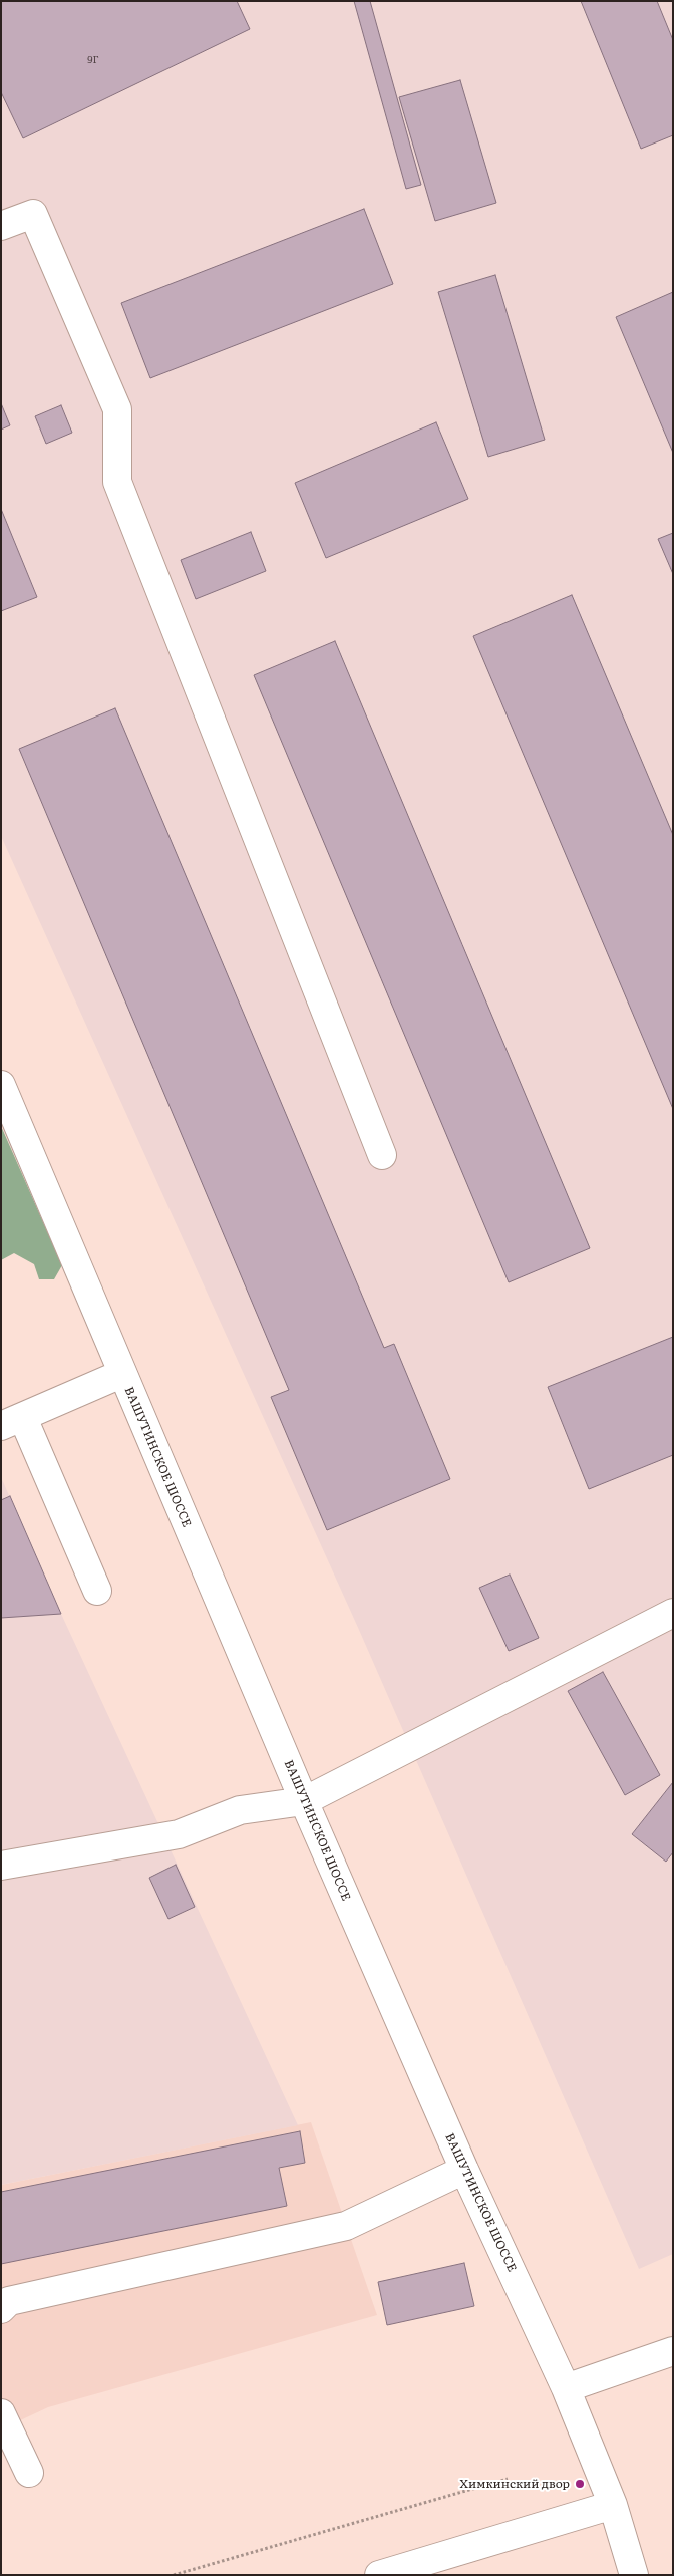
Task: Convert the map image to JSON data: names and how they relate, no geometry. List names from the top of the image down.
{
  "streets": {
    "street": ["ВАШУТИНСКОЕ ШОССЕ"]
  },
  "places": ["Химкинский двор"],
  "house_numbers": ["9Г"]
}
